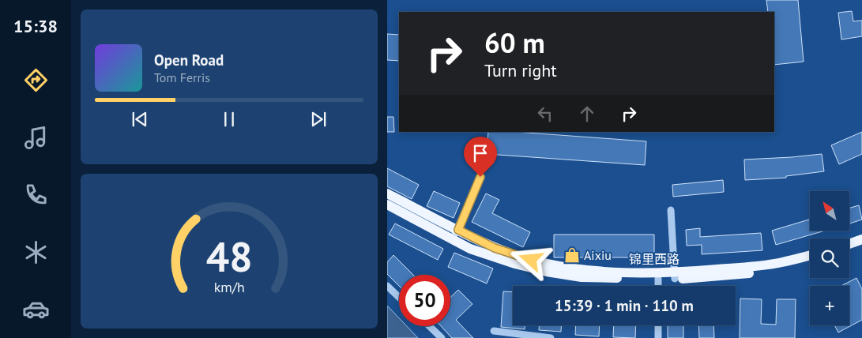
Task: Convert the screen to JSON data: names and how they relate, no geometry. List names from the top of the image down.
{
  "streets": {
    "main road": ["锦里西路"]
  },
  "places": {
    "shop": ["Aixiu"]
  },
  "north": "top left",
  "page": {
    "tabs": "15:38",
    "turn": ["60 m", "Turn right"],
    "song": ["Open Road", "Tom Ferris"],
    "map_buttons": "+",
    "limit": "50",
    "trip": "15:39 · 1 min · 110 m",
    "gauge": ["48", "km/h"]
  }
}
